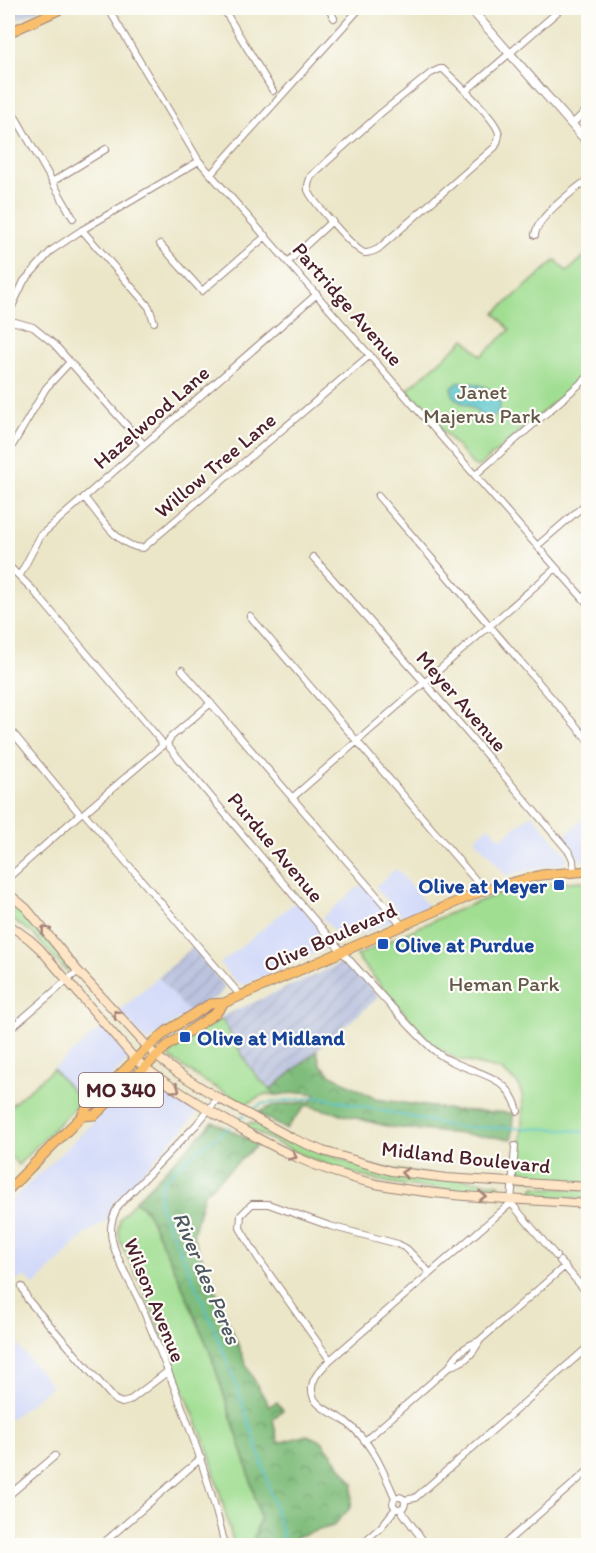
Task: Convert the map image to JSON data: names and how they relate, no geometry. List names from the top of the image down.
{
  "streets": {
    "main road": ["Olive Boulevard", "MO 340", "Midland Boulevard"],
    "street": [
      "Partridge Avenue",
      "Hazelwood Lane",
      "Willow Tree Lane",
      "Meyer Avenue",
      "Purdue Avenue",
      "Wilson Avenue"
    ]
  },
  "crossings": [
    ["Partridge Avenue", "Hazelwood Lane"],
    ["Partridge Avenue", "Willow Tree Lane"],
    ["Hazelwood Lane", "Willow Tree Lane"],
    ["Hazelwood Lane", "Purdue Avenue"],
    ["Meyer Avenue", "Olive Boulevard"],
    ["Purdue Avenue", "Olive Boulevard"],
    ["Olive Boulevard", "Midland Boulevard"],
    ["Midland Boulevard", "Wilson Avenue"]
  ],
  "water": ["River des Peres"],
  "parks": ["Janet Majerus Park", "Heman Park"],
  "places": {
    "transit": ["Olive at Meyer", "Olive at Purdue", "Olive at Midland"]
  }
}
